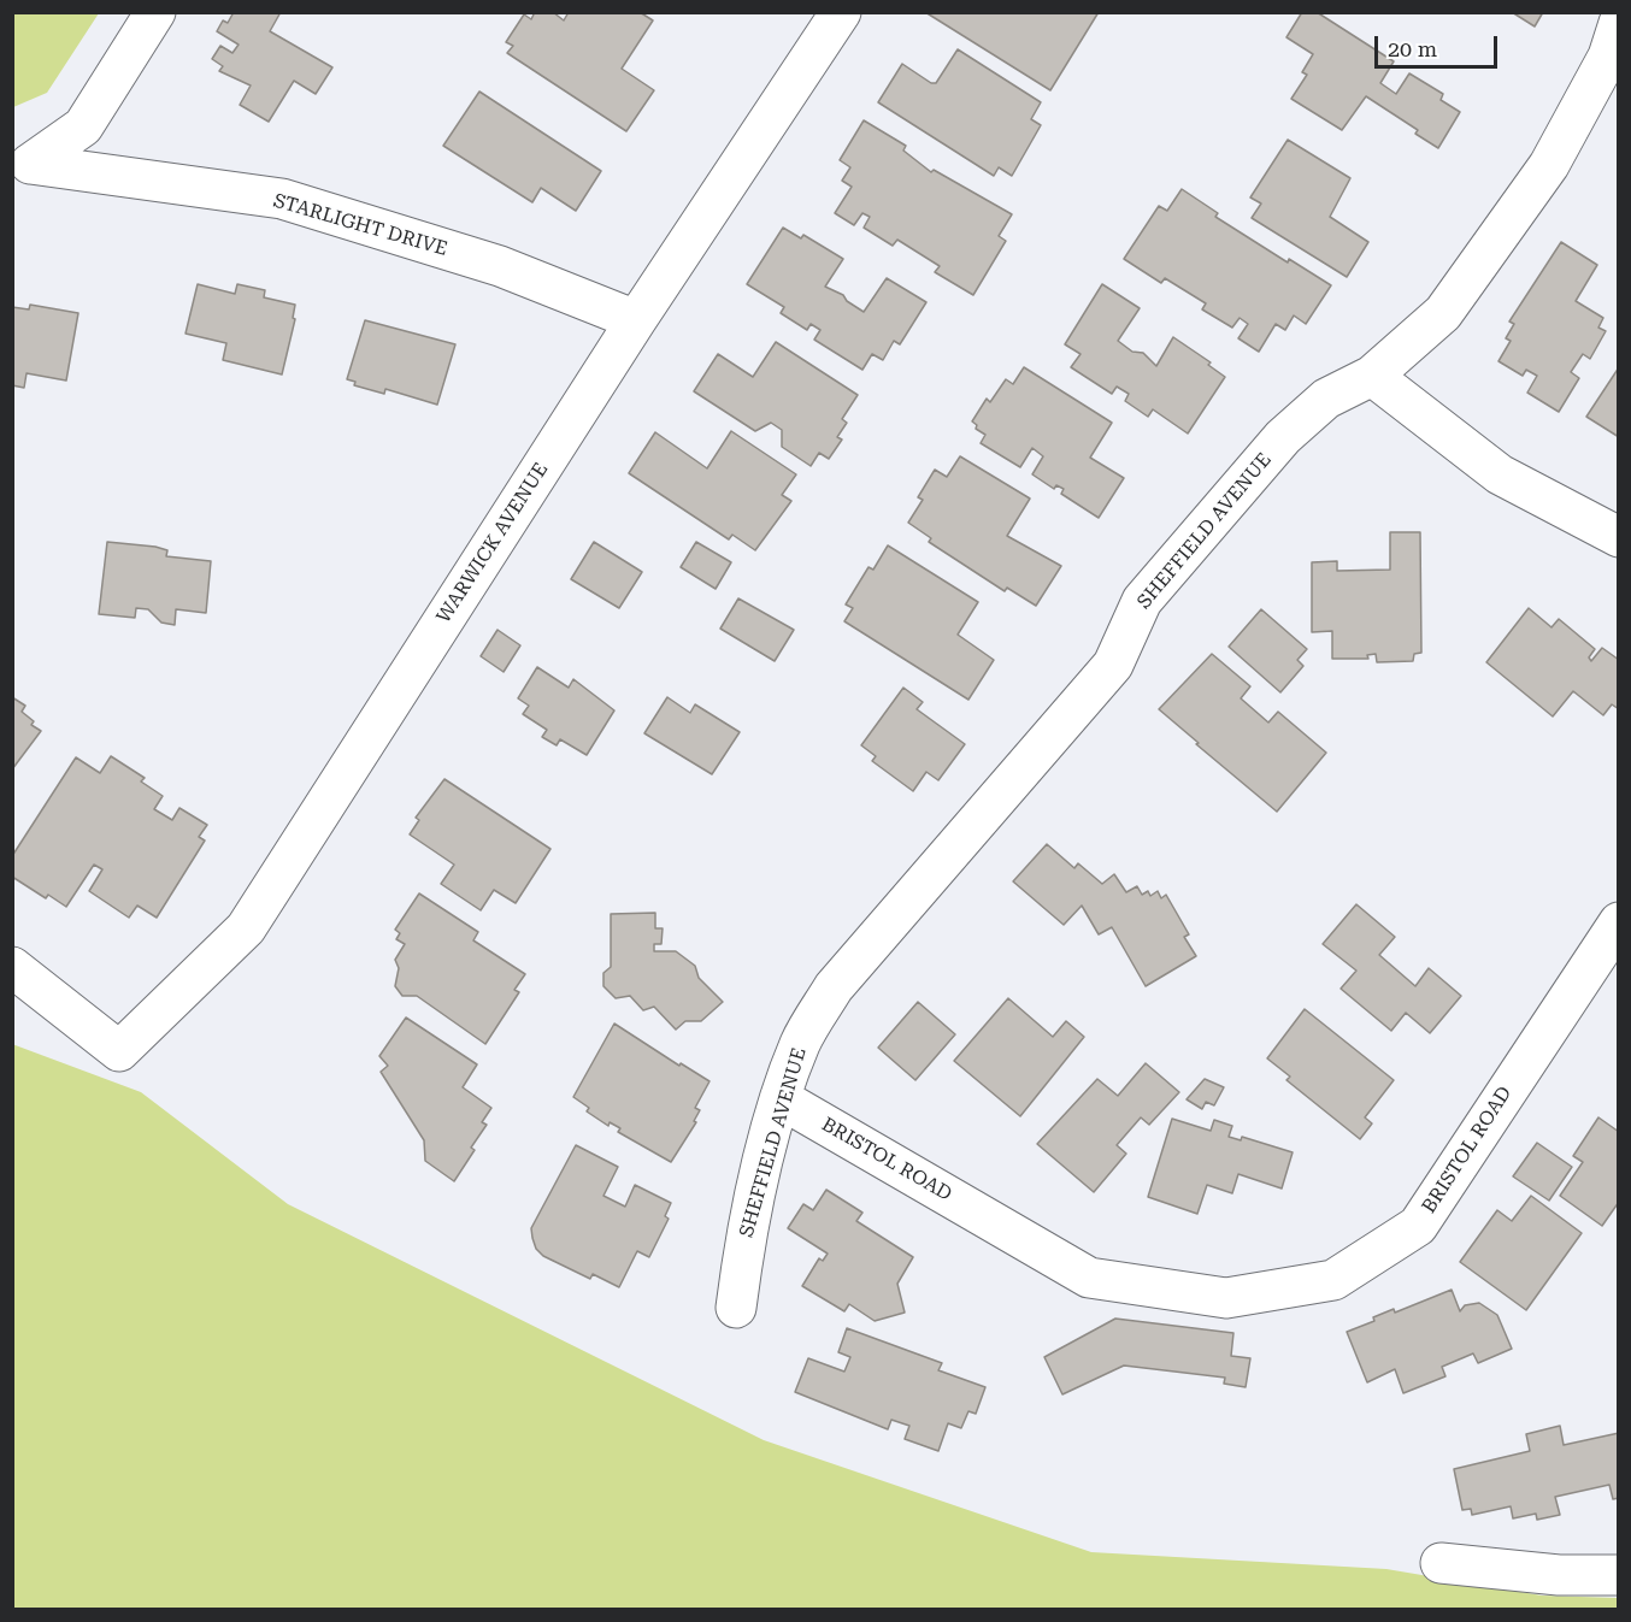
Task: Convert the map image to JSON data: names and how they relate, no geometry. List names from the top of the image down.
{
  "streets": {
    "street": [
      "STARLIGHT DRIVE",
      "SHEFFIELD AVENUE",
      "WARWICK AVENUE",
      "BRISTOL ROAD"
    ]
  },
  "crossings": [
    ["STARLIGHT DRIVE", "WARWICK AVENUE"],
    ["SHEFFIELD AVENUE", "BRISTOL ROAD"]
  ],
  "scale_bar": "20 m"
}
